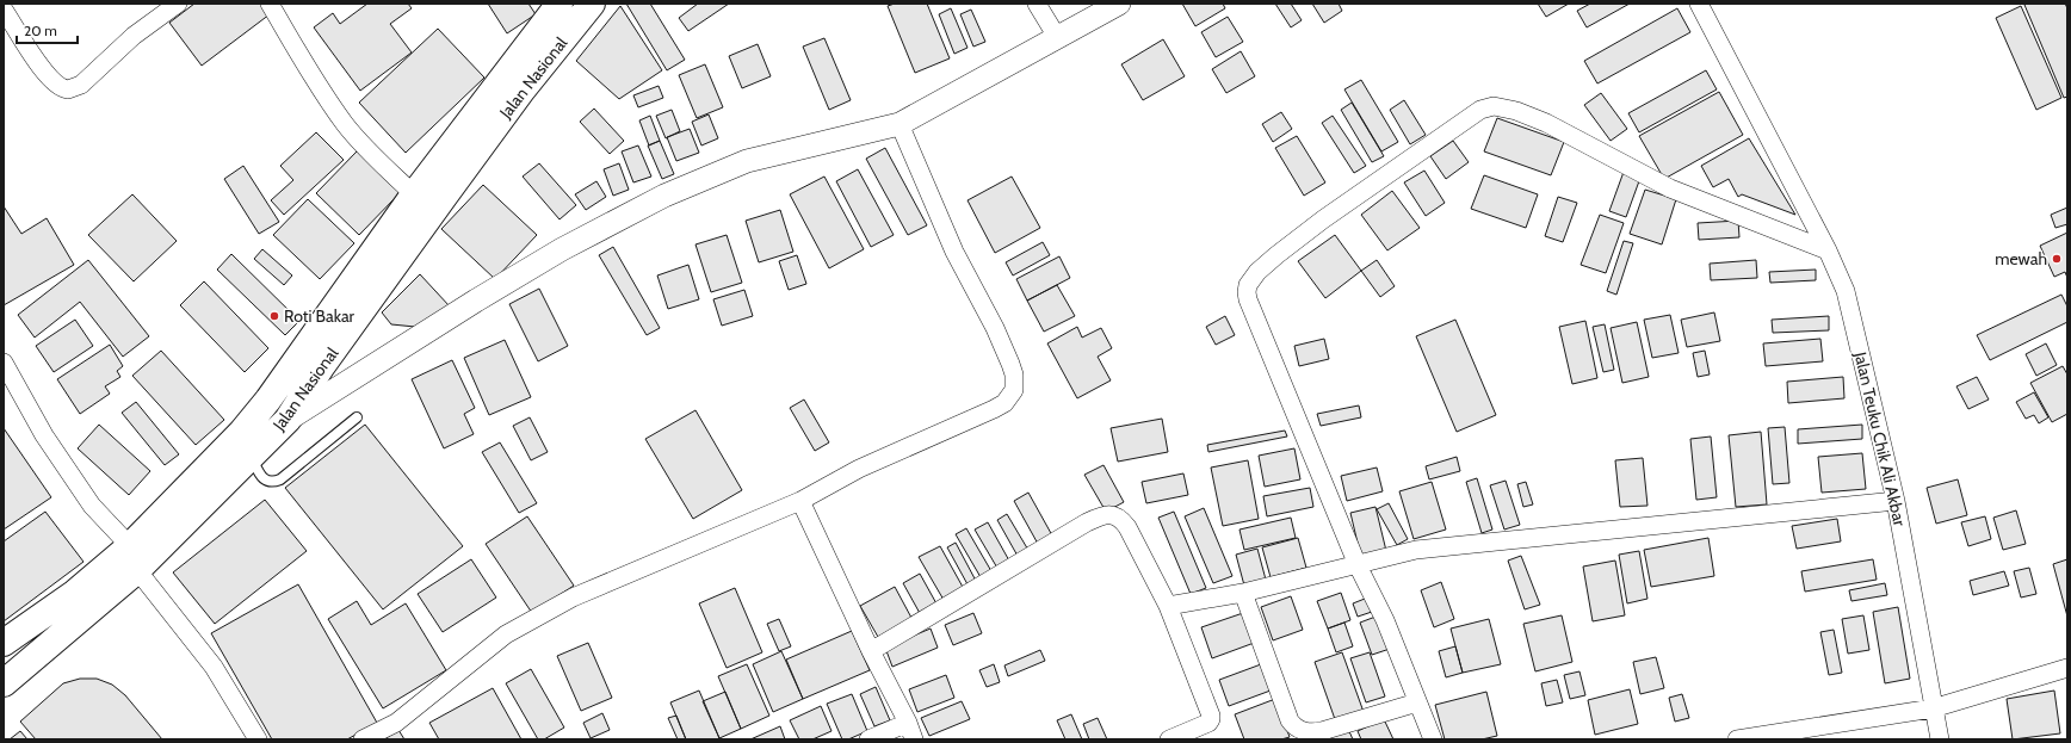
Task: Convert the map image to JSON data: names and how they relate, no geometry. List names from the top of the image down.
{
  "streets": {
    "highway": ["Jalan Nasional"],
    "street": ["Jalan Teuku Chik Ali Akbar"]
  },
  "places": ["mewah", "Roti Bakar"],
  "scale_bar": "20 m"
}
